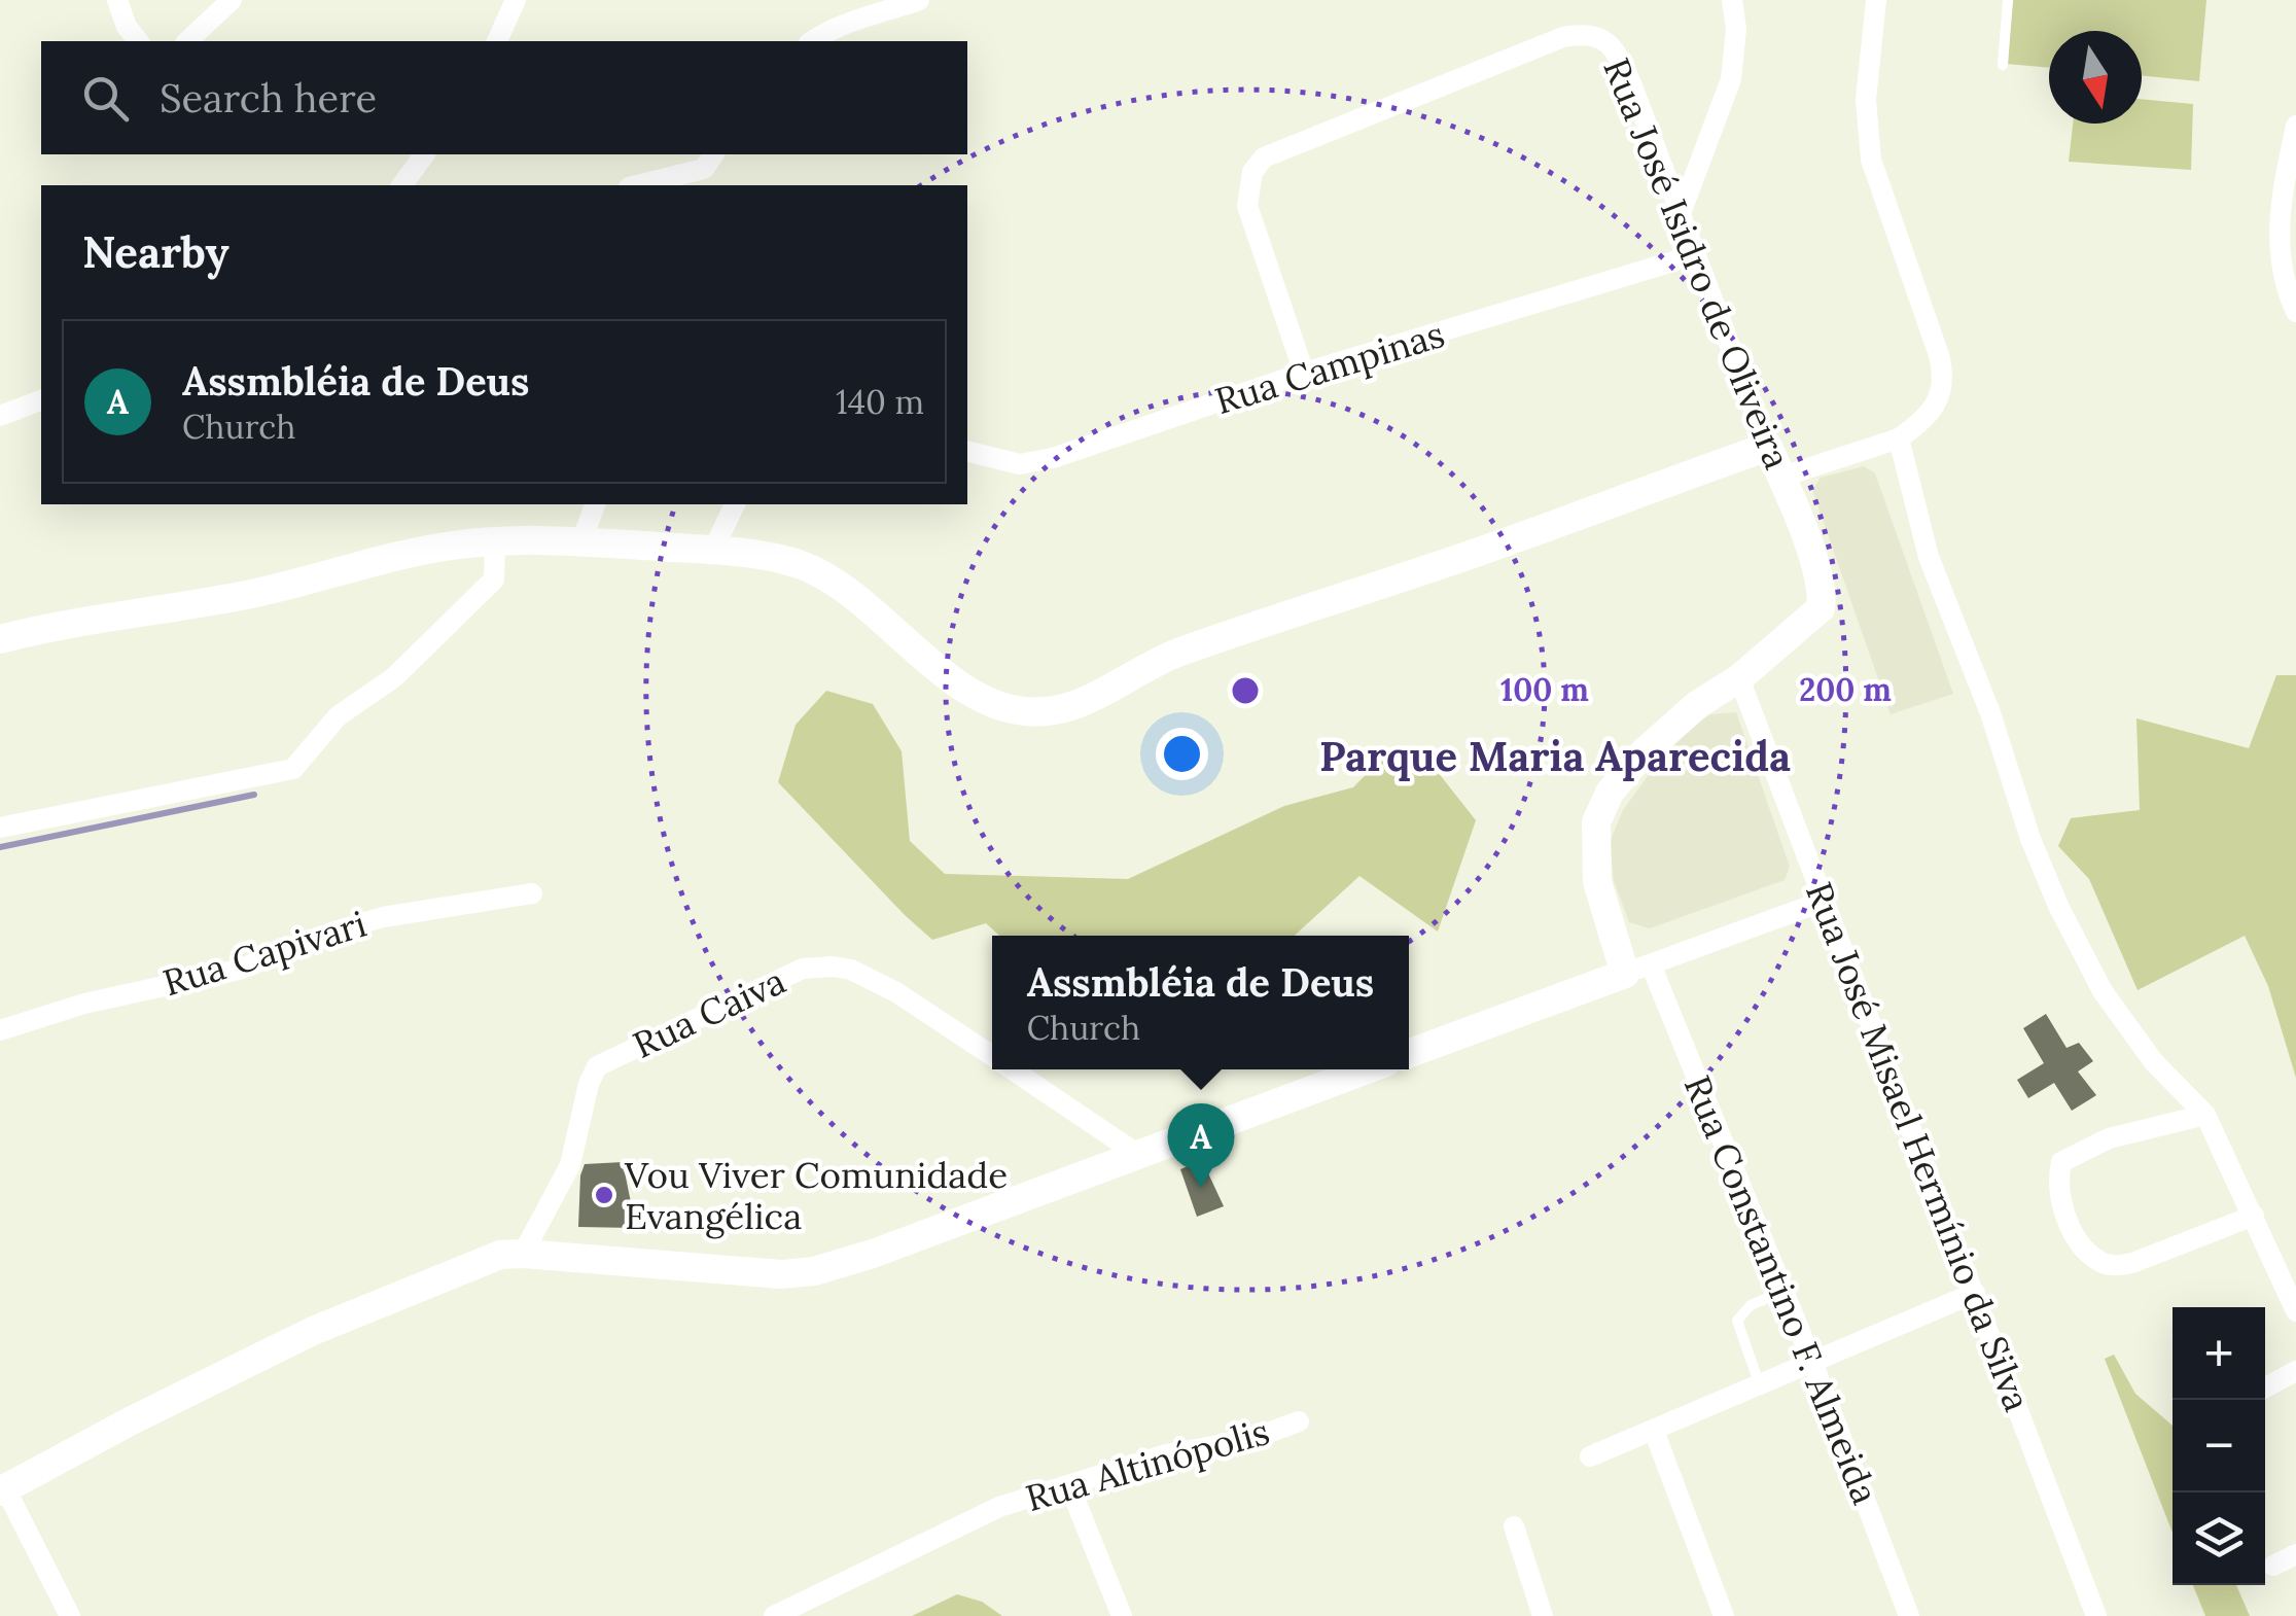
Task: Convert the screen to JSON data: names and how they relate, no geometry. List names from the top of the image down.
{
  "streets": {
    "street": [
      "Rua José Isidro de Oliveira",
      "Rua Campinas",
      "Rua Capivari",
      "Rua Caiva",
      "Rua José Misael Hermínio da Silva",
      "Rua Constantino F. Almeida",
      "Rua Altinópolis"
    ]
  },
  "crossings": [
    ["Rua José Isidro de Oliveira", "Rua Campinas"],
    ["Rua José Isidro de Oliveira", "Rua José Misael Hermínio da Silva"],
    ["Rua José Isidro de Oliveira", "Rua Constantino F. Almeida"]
  ],
  "districts": ["Parque Maria Aparecida"],
  "places": ["Vou Viver Comunidade Evangélica"],
  "north": "bottom",
  "page": {
    "search": "Search here",
    "heading": "Nearby",
    "list": [
      {
        "mark": "A",
        "name": "Assmbléia de Deus",
        "note": "Church",
        "value": "140 m"
      }
    ],
    "popup": ["Assmbléia de Deus", "Church"],
    "pins": "A",
    "map_buttons": ["+", "−"]
  },
  "rings": ["100 m", "200 m"]
}
